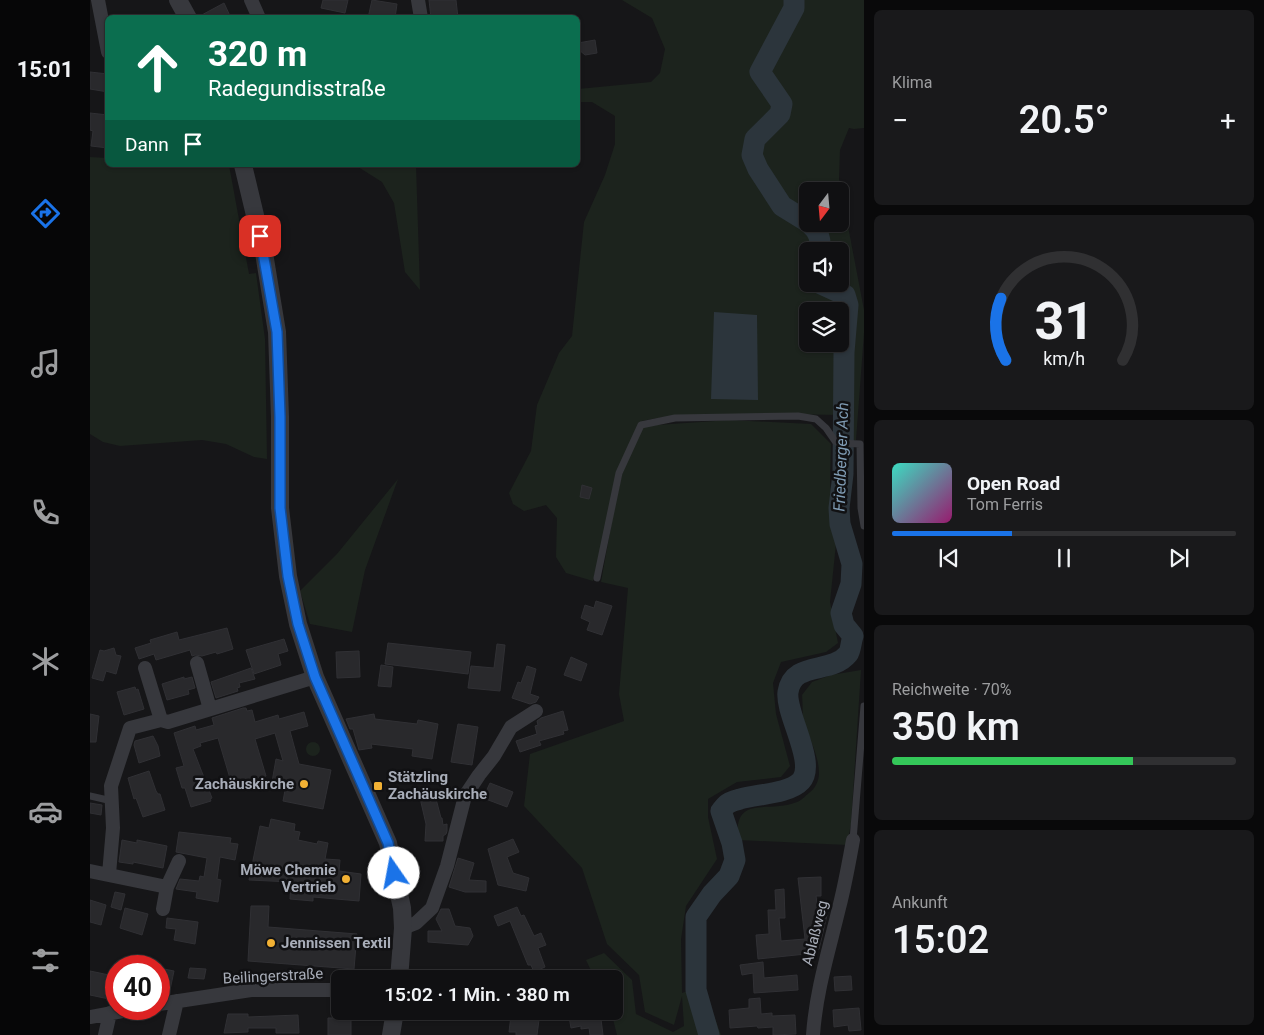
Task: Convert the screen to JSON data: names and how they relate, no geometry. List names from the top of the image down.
{
  "streets": {
    "street": ["Ablaßweg", "Beilingerstraße"]
  },
  "water": ["Friedberger Ach"],
  "places": {
    "other": ["Zachäuskirche", "Möwe Chemie Vertrieb", "Jennissen Textil"],
    "transit": ["Stätzling Zachäuskirche"]
  },
  "north": "bottom",
  "page": {
    "tabs": "15:01",
    "tile": [
      "Klima",
      ["Reichweite · 70%", "350 km"],
      ["Ankunft", "15:02"]
    ],
    "turn": ["320 m", "Radegundisstraße"],
    "heat": ["−", "20.5°", "+"],
    "then": "Dann",
    "song": ["Open Road", "Tom Ferris"],
    "limit": "40",
    "trip": "15:02 · 1 Min. · 380 m",
    "gauge": ["31", "km/h"]
  }
}
